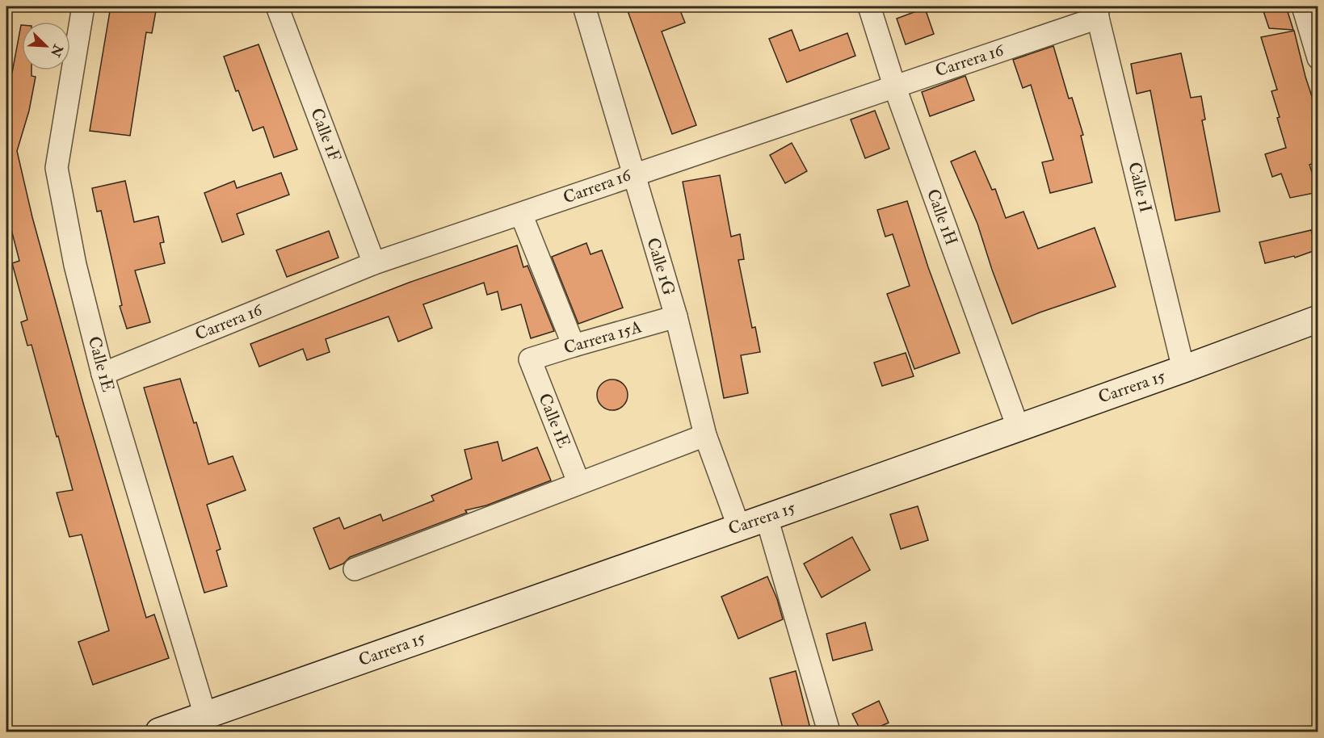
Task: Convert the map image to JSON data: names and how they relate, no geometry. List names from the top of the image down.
{
  "streets": {
    "street": [
      "Carrera 16",
      "Calle 1F",
      "Calle 1I",
      "Calle 1H",
      "Calle 1G",
      "Carrera 15A",
      "Calle 1E",
      "Carrera 15"
    ]
  },
  "crossings": [
    ["Carrera 16", "Calle 1F"],
    ["Carrera 16", "Calle 1I"],
    ["Carrera 16", "Calle 1H"],
    ["Carrera 16", "Calle 1G"],
    ["Carrera 16", "Calle 1E"],
    ["Calle 1I", "Carrera 15"],
    ["Calle 1H", "Carrera 15"],
    ["Calle 1G", "Carrera 15A"],
    ["Calle 1G", "Carrera 15"],
    ["Carrera 15A", "Calle 1E"],
    ["Calle 1E", "Carrera 15"]
  ],
  "north": "bottom right"
}
